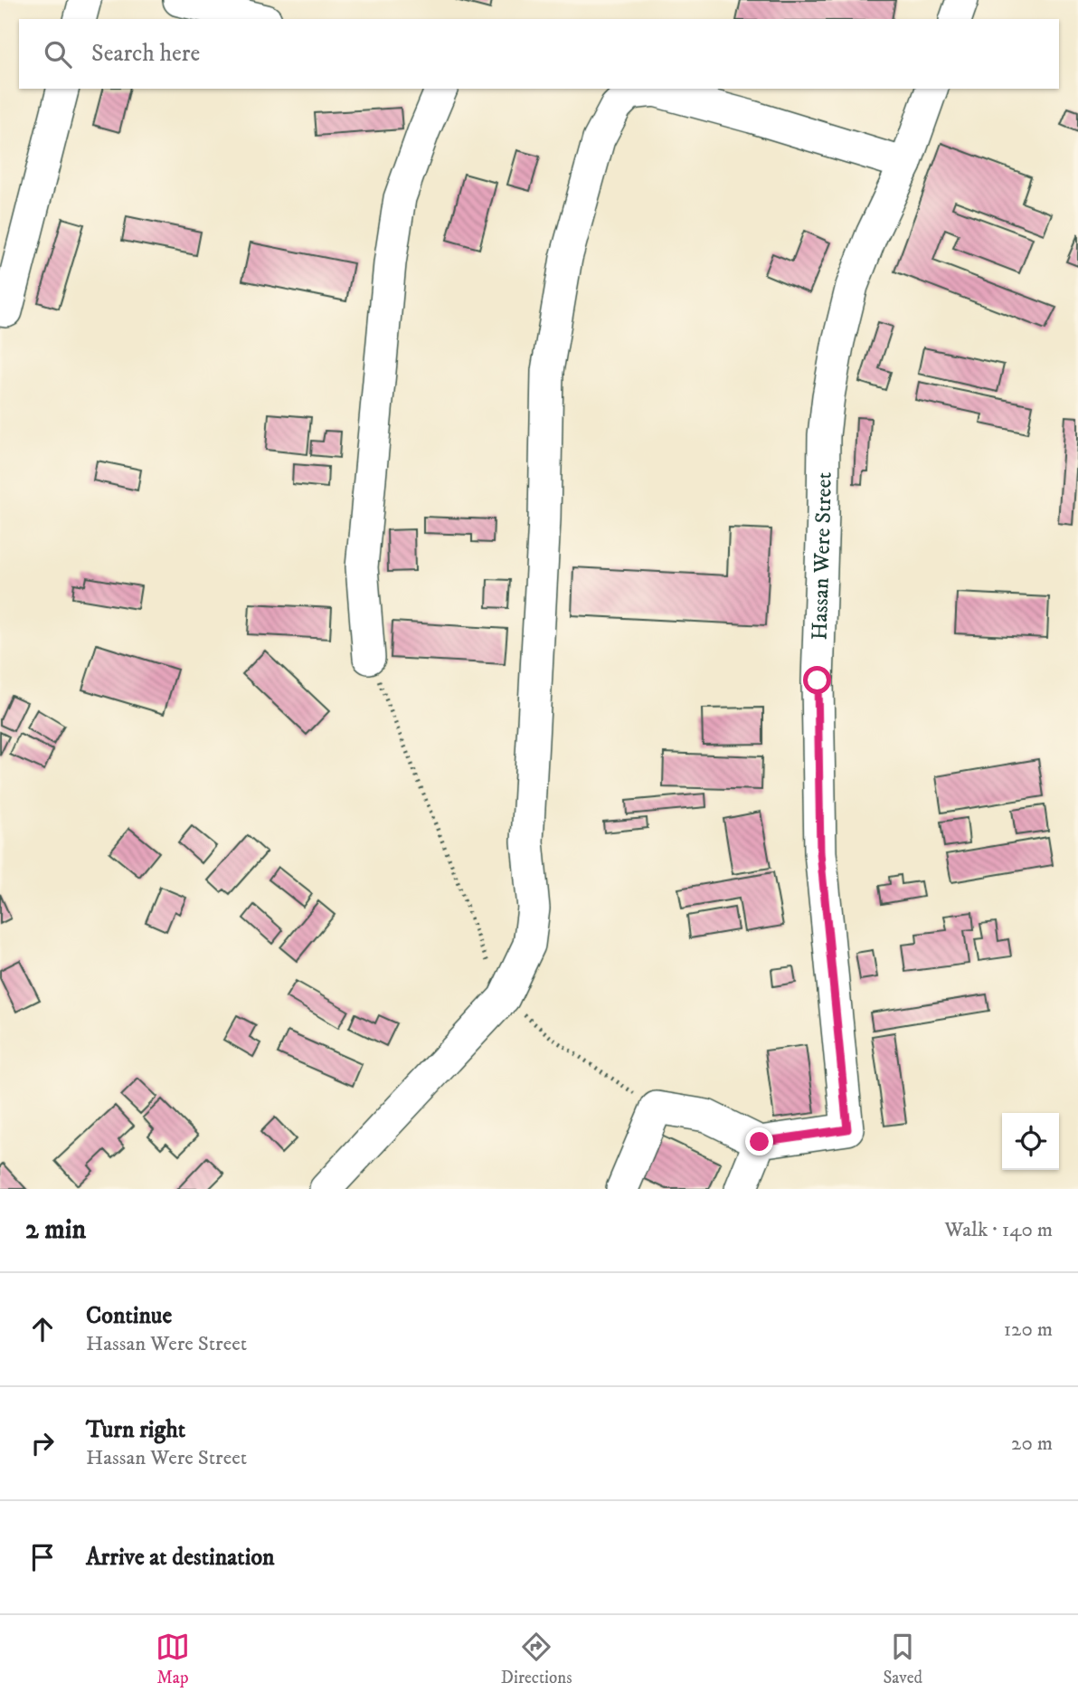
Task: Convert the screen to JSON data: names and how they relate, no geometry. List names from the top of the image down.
{
  "streets": {
    "street": ["Hassan Were Street"]
  },
  "page": {
    "search": "Search here",
    "heading": ["2 min", "Walk · 140 m"],
    "list": [
      ["Continue", "Hassan Were Street", "120 m"],
      ["Turn right", "Hassan Were Street", "20 m"],
      "Arrive at destination"
    ],
    "nav": ["Map", "Directions", "Saved"]
  }
}
